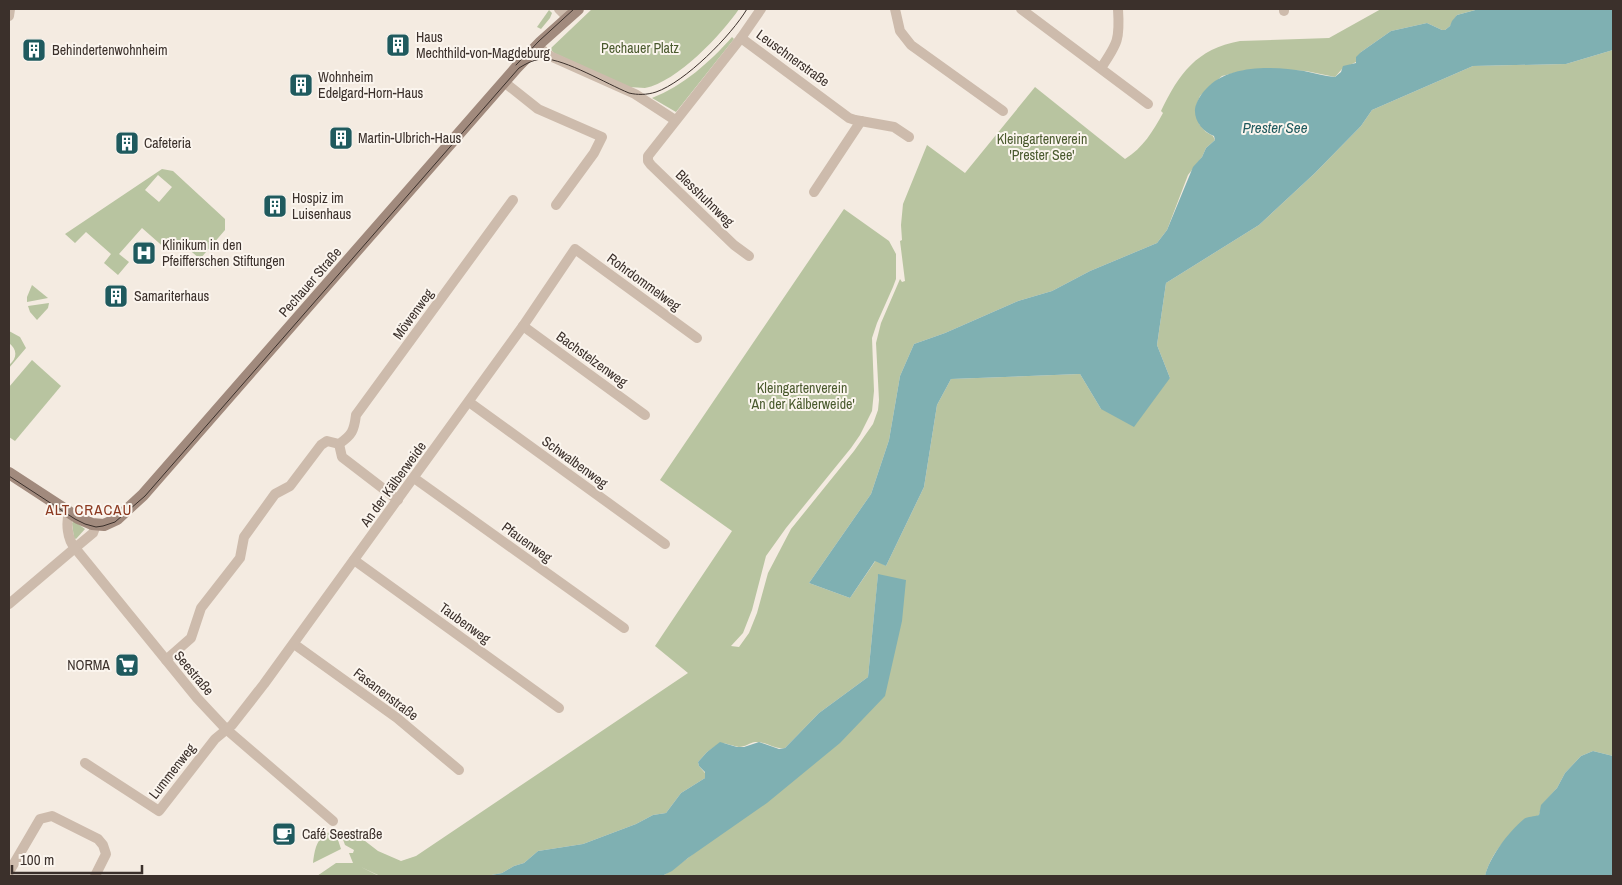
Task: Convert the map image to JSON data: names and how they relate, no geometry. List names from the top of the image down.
{
  "streets": {
    "main road": ["Pechauer Straße"],
    "street": [
      "Leuschnerstraße",
      "Blesshuhnweg",
      "Rohrdommelweg",
      "Möwenweg",
      "Bachstelzenweg",
      "Schwalbenweg",
      "An der Kälberweide",
      "Pfauenweg",
      "Taubenweg",
      "Seestraße",
      "Fasanenstraße",
      "Lummenweg"
    ]
  },
  "crossings": [
    ["Leuschnerstraße", "Blesshuhnweg"],
    ["Rohrdommelweg", "An der Kälberweide"],
    ["Bachstelzenweg", "An der Kälberweide"],
    ["Schwalbenweg", "An der Kälberweide"],
    ["An der Kälberweide", "Pfauenweg"],
    ["An der Kälberweide", "Taubenweg"],
    ["An der Kälberweide", "Seestraße"],
    ["An der Kälberweide", "Fasanenstraße"],
    ["An der Kälberweide", "Lummenweg"],
    ["Seestraße", "Lummenweg"]
  ],
  "districts": ["ALT CRACAU"],
  "water": ["Prester See"],
  "parks": ["Pechauer Platz", "Kleingartenverein 'Prester See'", "Kleingartenverein 'An der Kälberweide'"],
  "places": {
    "building": [
      "Haus Mechthild-von-Magdeburg",
      "Behindertenwohnheim",
      "Wohnheim Edelgard-Horn-Haus",
      "Martin-Ulbrich-Haus",
      "Cafeteria",
      "Hospiz im Luisenhaus",
      "Samariterhaus"
    ],
    "hospital": ["Klinikum in den Pfeifferschen Stiftungen"],
    "supermarket": ["NORMA"],
    "cafe": ["Café Seestraße"]
  },
  "scale_bar": "100 m"
}
